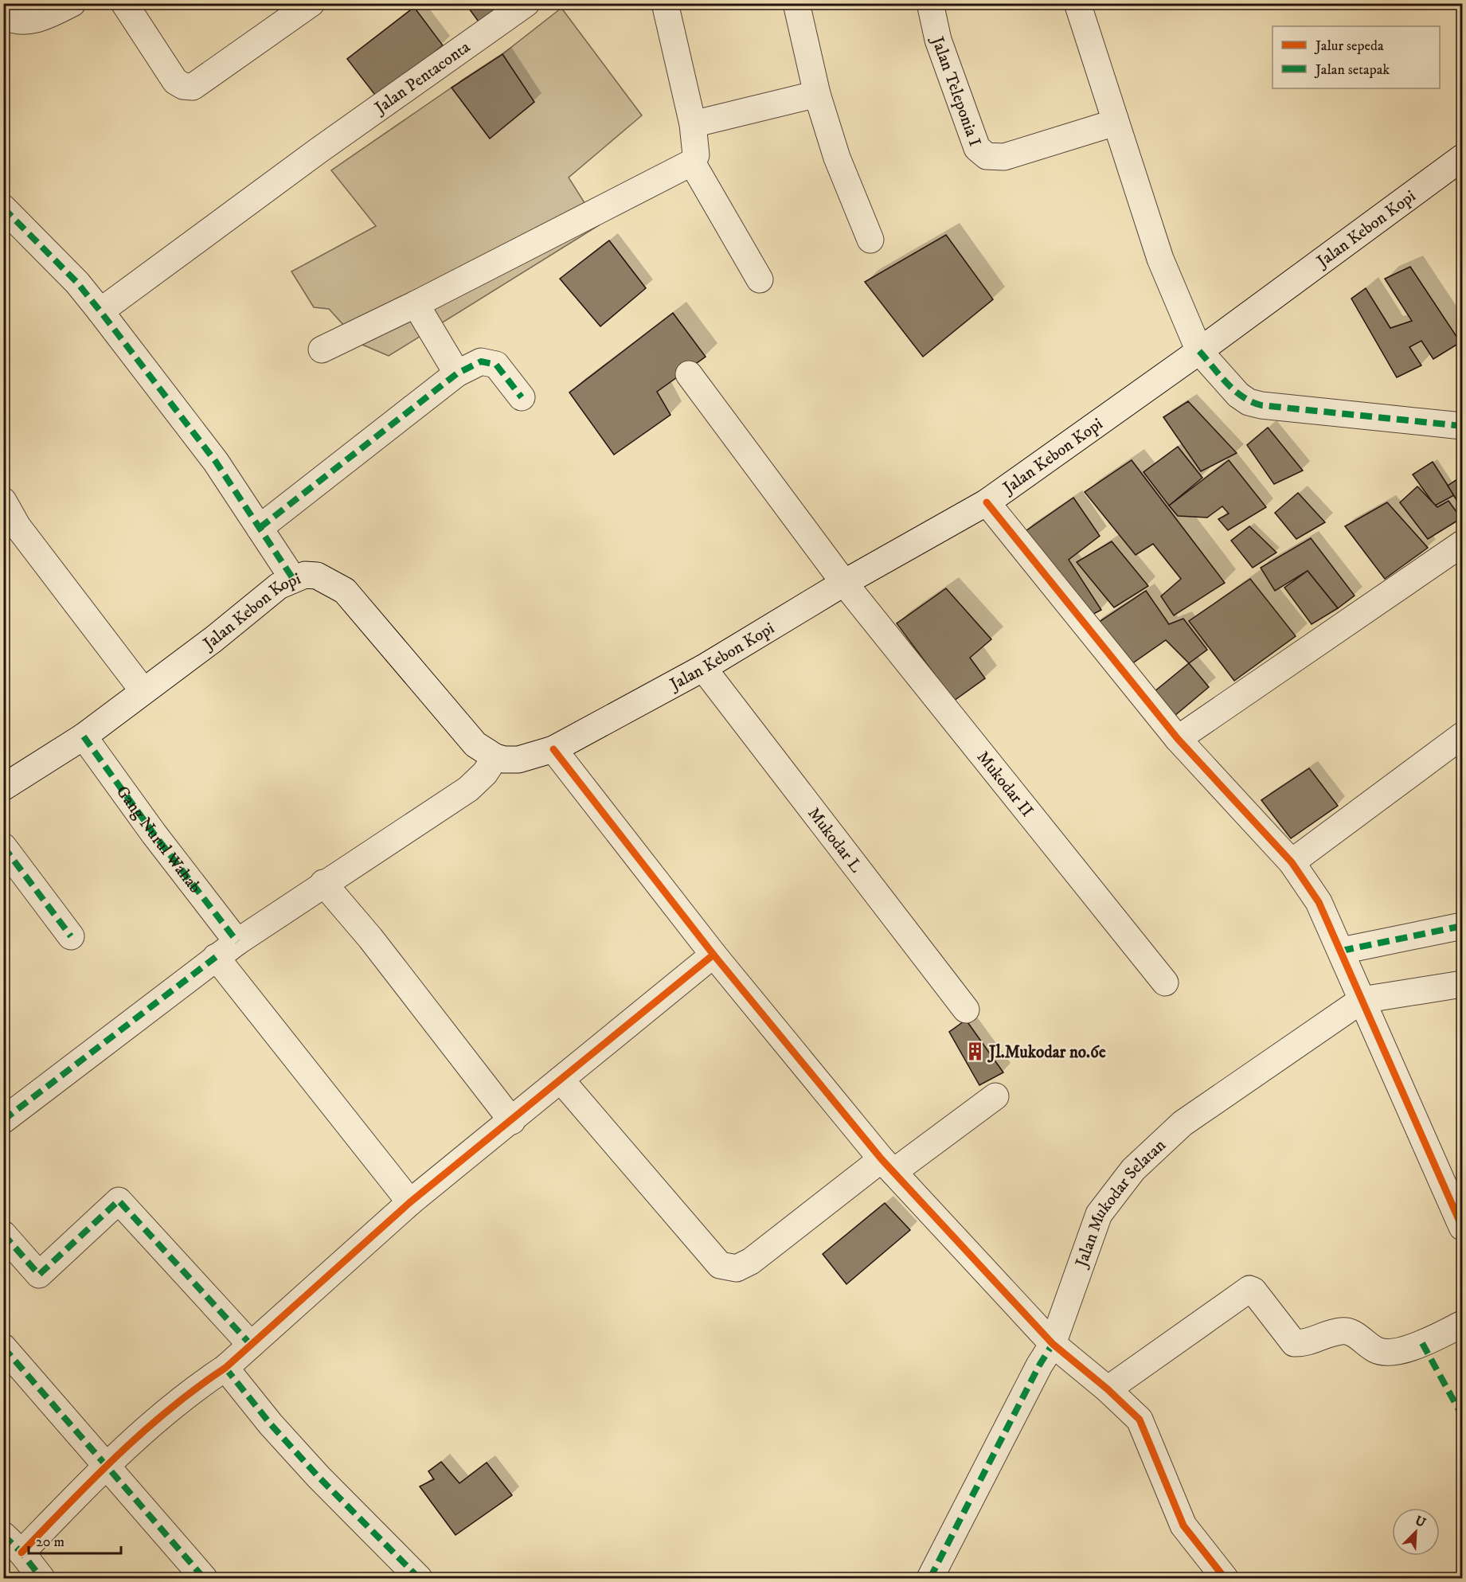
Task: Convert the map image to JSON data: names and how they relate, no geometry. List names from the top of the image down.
{
  "streets": {
    "street": [
      "Jalan Pentaconta",
      "Jalan Teleponia I",
      "Jalan Kebon Kopi",
      "Mukodar II",
      "Mukodar L",
      "Gang Nurul Wahab",
      "Jalan Mukodar Selatan"
    ]
  },
  "crossings": [
    ["Jalan Kebon Kopi", "Mukodar II"],
    ["Jalan Kebon Kopi", "Mukodar L"],
    ["Jalan Kebon Kopi", "Gang Nurul Wahab"]
  ],
  "places": {
    "building": ["Jl.Mukodar no.6e"]
  },
  "legend": ["Jalur sepeda", "Jalan setapak"],
  "scale_bar": "20 m",
  "north": "top right"
}
